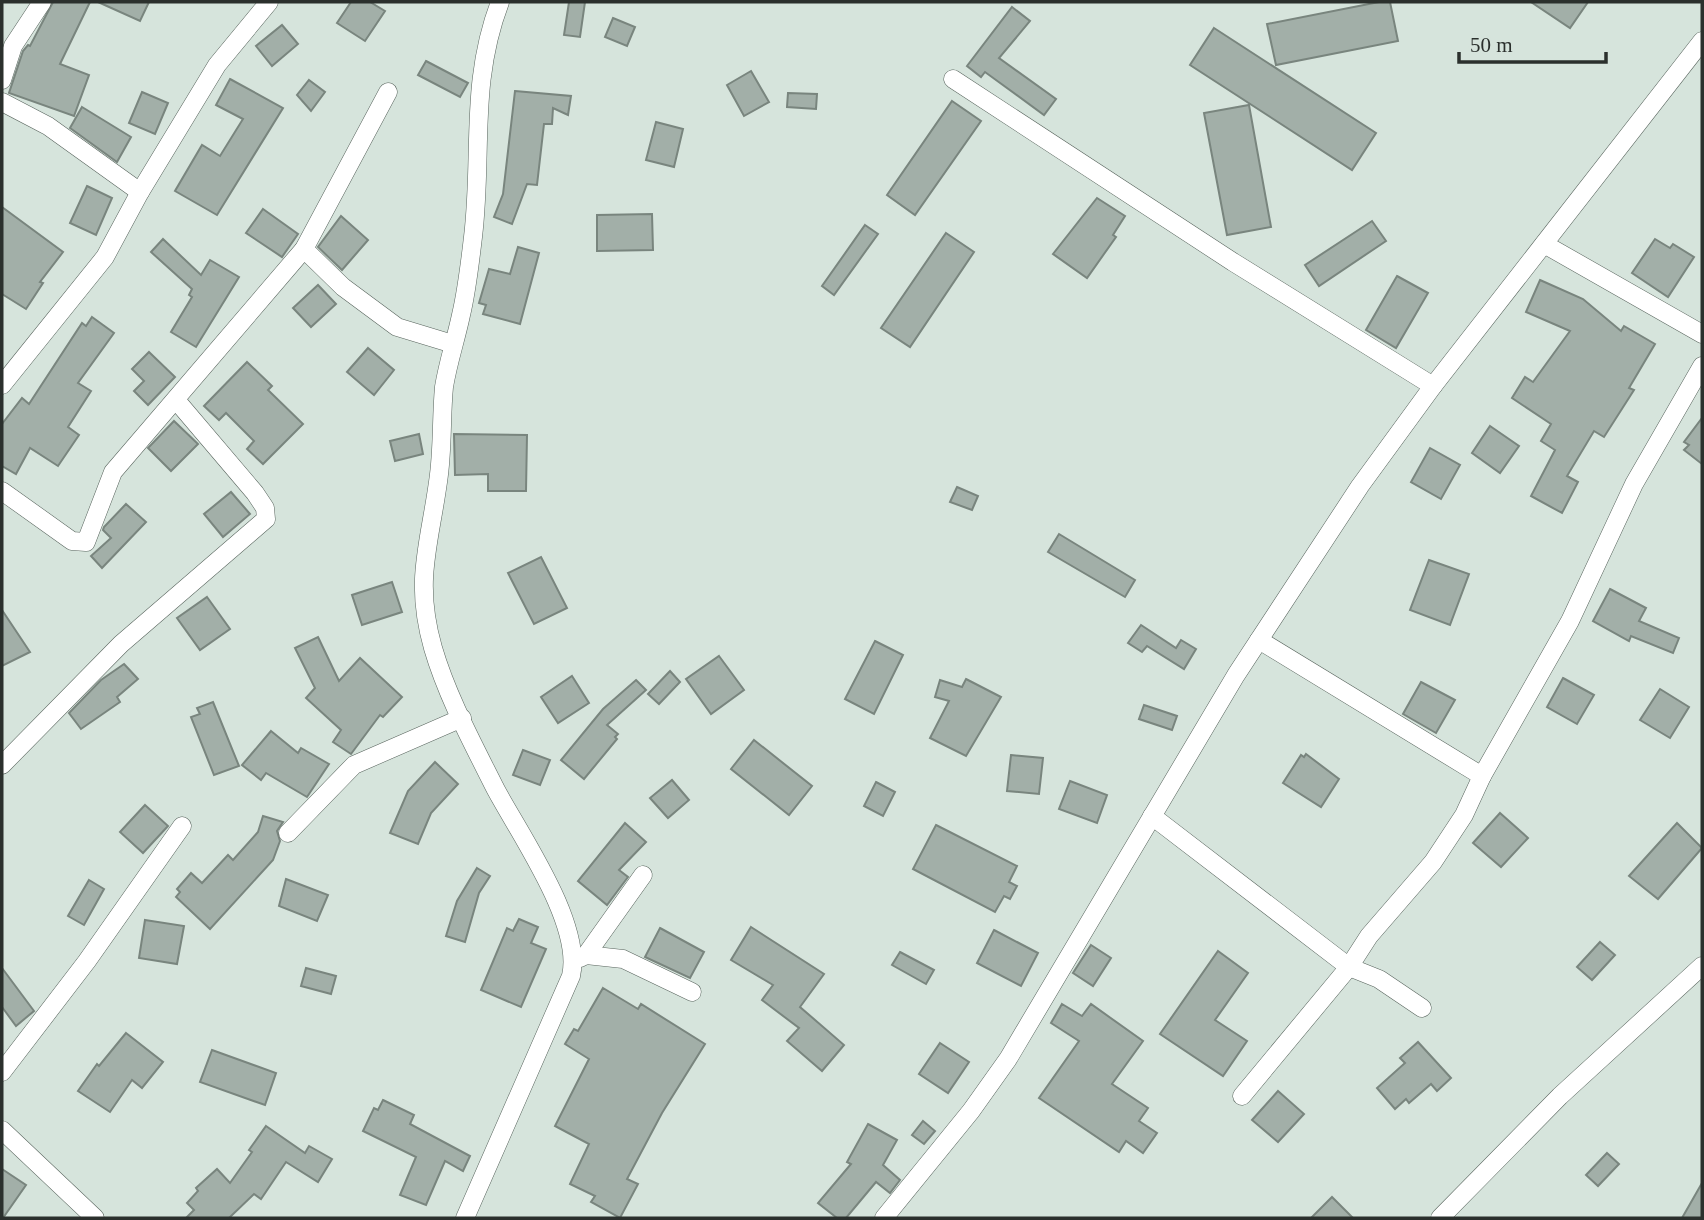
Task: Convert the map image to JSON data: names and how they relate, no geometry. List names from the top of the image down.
{
  "scale_bar": "50 m"
}
